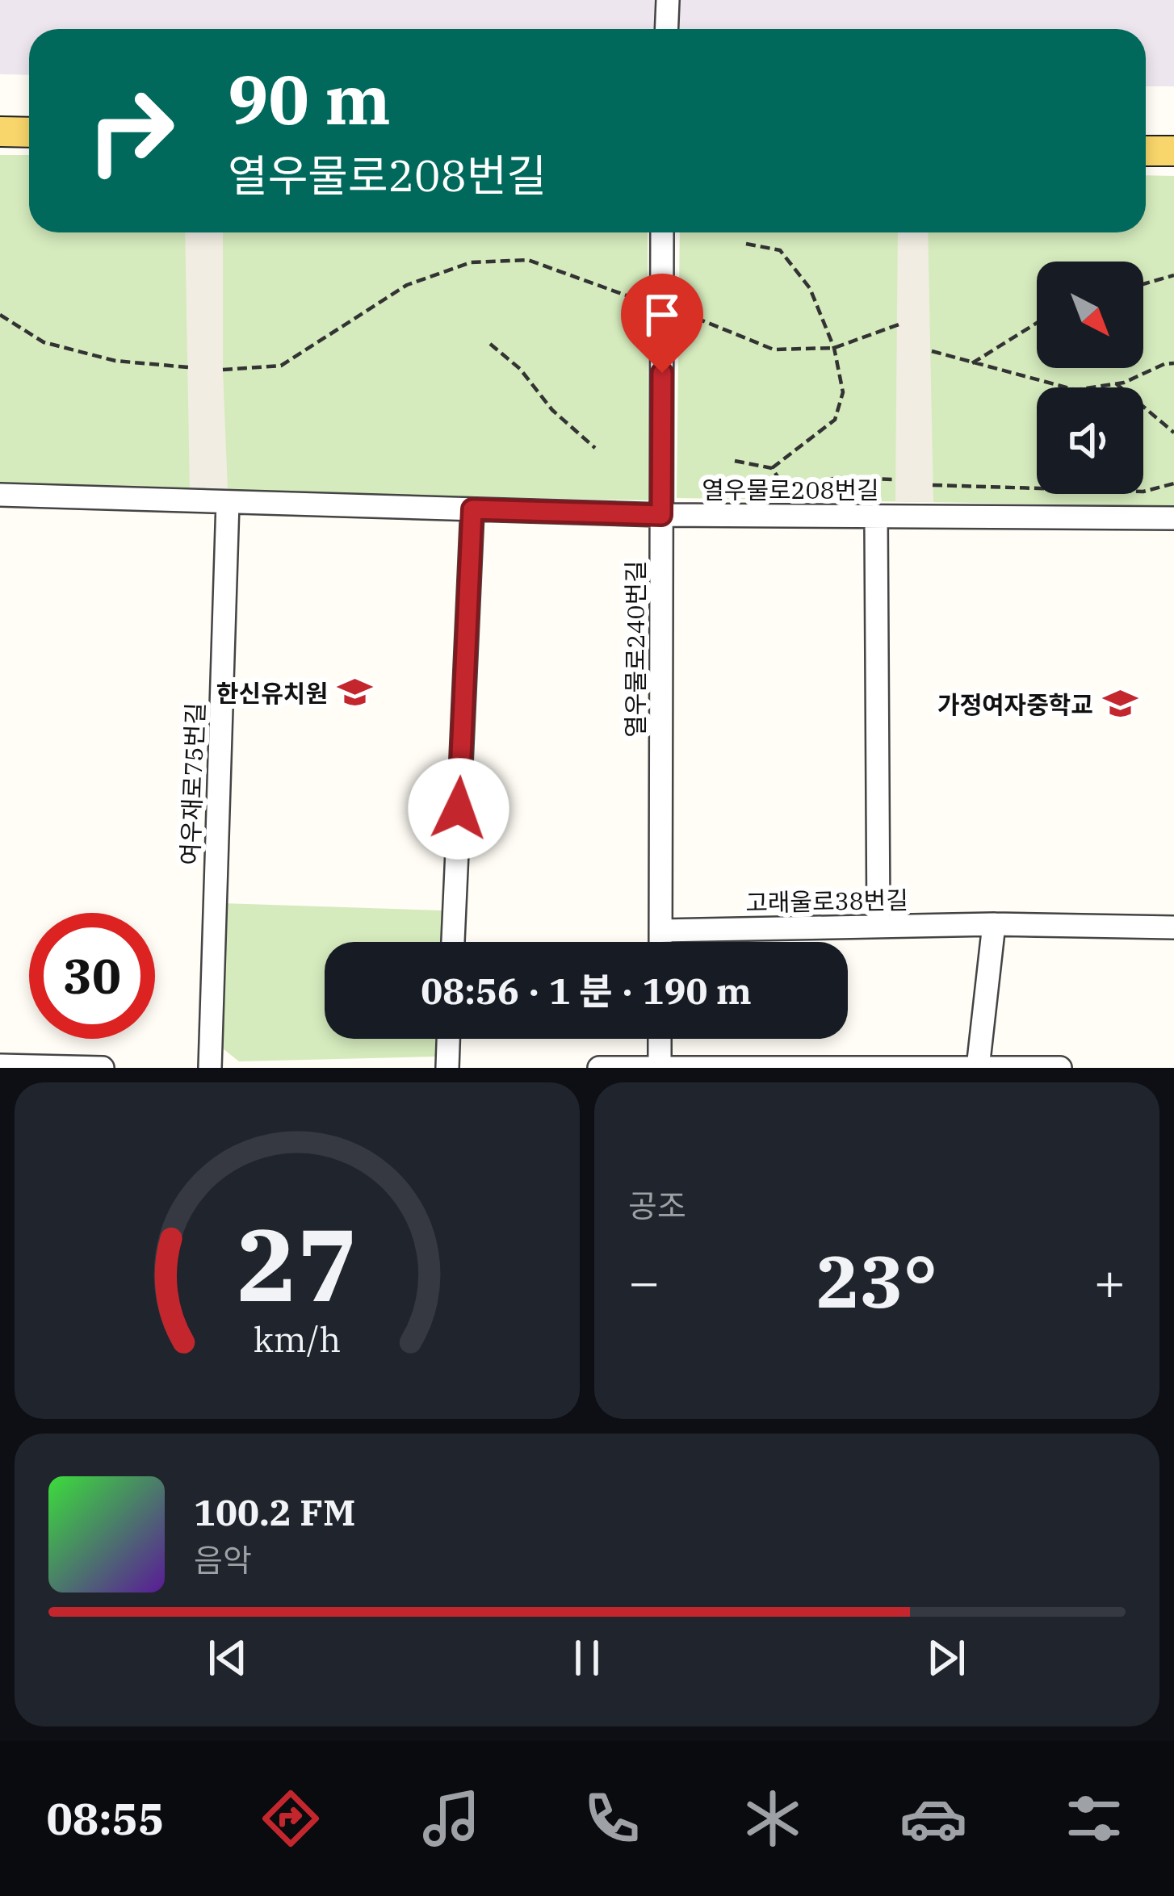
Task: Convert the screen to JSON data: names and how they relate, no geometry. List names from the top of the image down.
{
  "streets": {
    "street": [
      "열우물로208번길",
      "열우물로240번길",
      "여우재로75번길",
      "고래울로38번길"
    ]
  },
  "crossings": [
    ["열우물로208번길", "열우물로240번길"],
    ["열우물로208번길", "여우재로75번길"],
    ["열우물로240번길", "고래울로38번길"]
  ],
  "places": {
    "school or university": ["한신유치원", "가정여자중학교"]
  },
  "north": "bottom right",
  "page": {
    "turn": ["90 m", "열우물로208번길"],
    "limit": "30",
    "trip": "08:56 · 1 분 · 190 m",
    "tile": "공조",
    "heat": ["−", "23°", "+"],
    "song": ["100.2 FM", "음악"],
    "tabs": "08:55",
    "gauge": ["27", "km/h"]
  }
}
